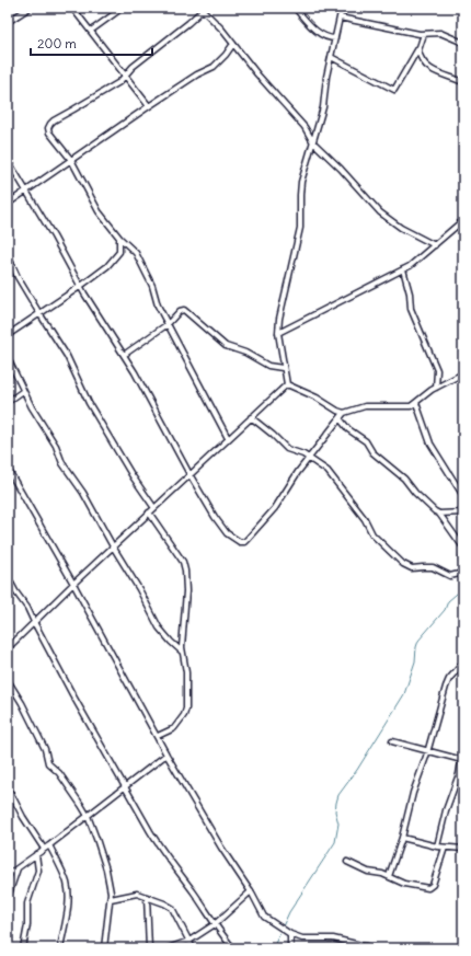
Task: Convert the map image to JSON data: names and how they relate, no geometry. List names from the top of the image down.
{
  "scale_bar": "200 m"
}
